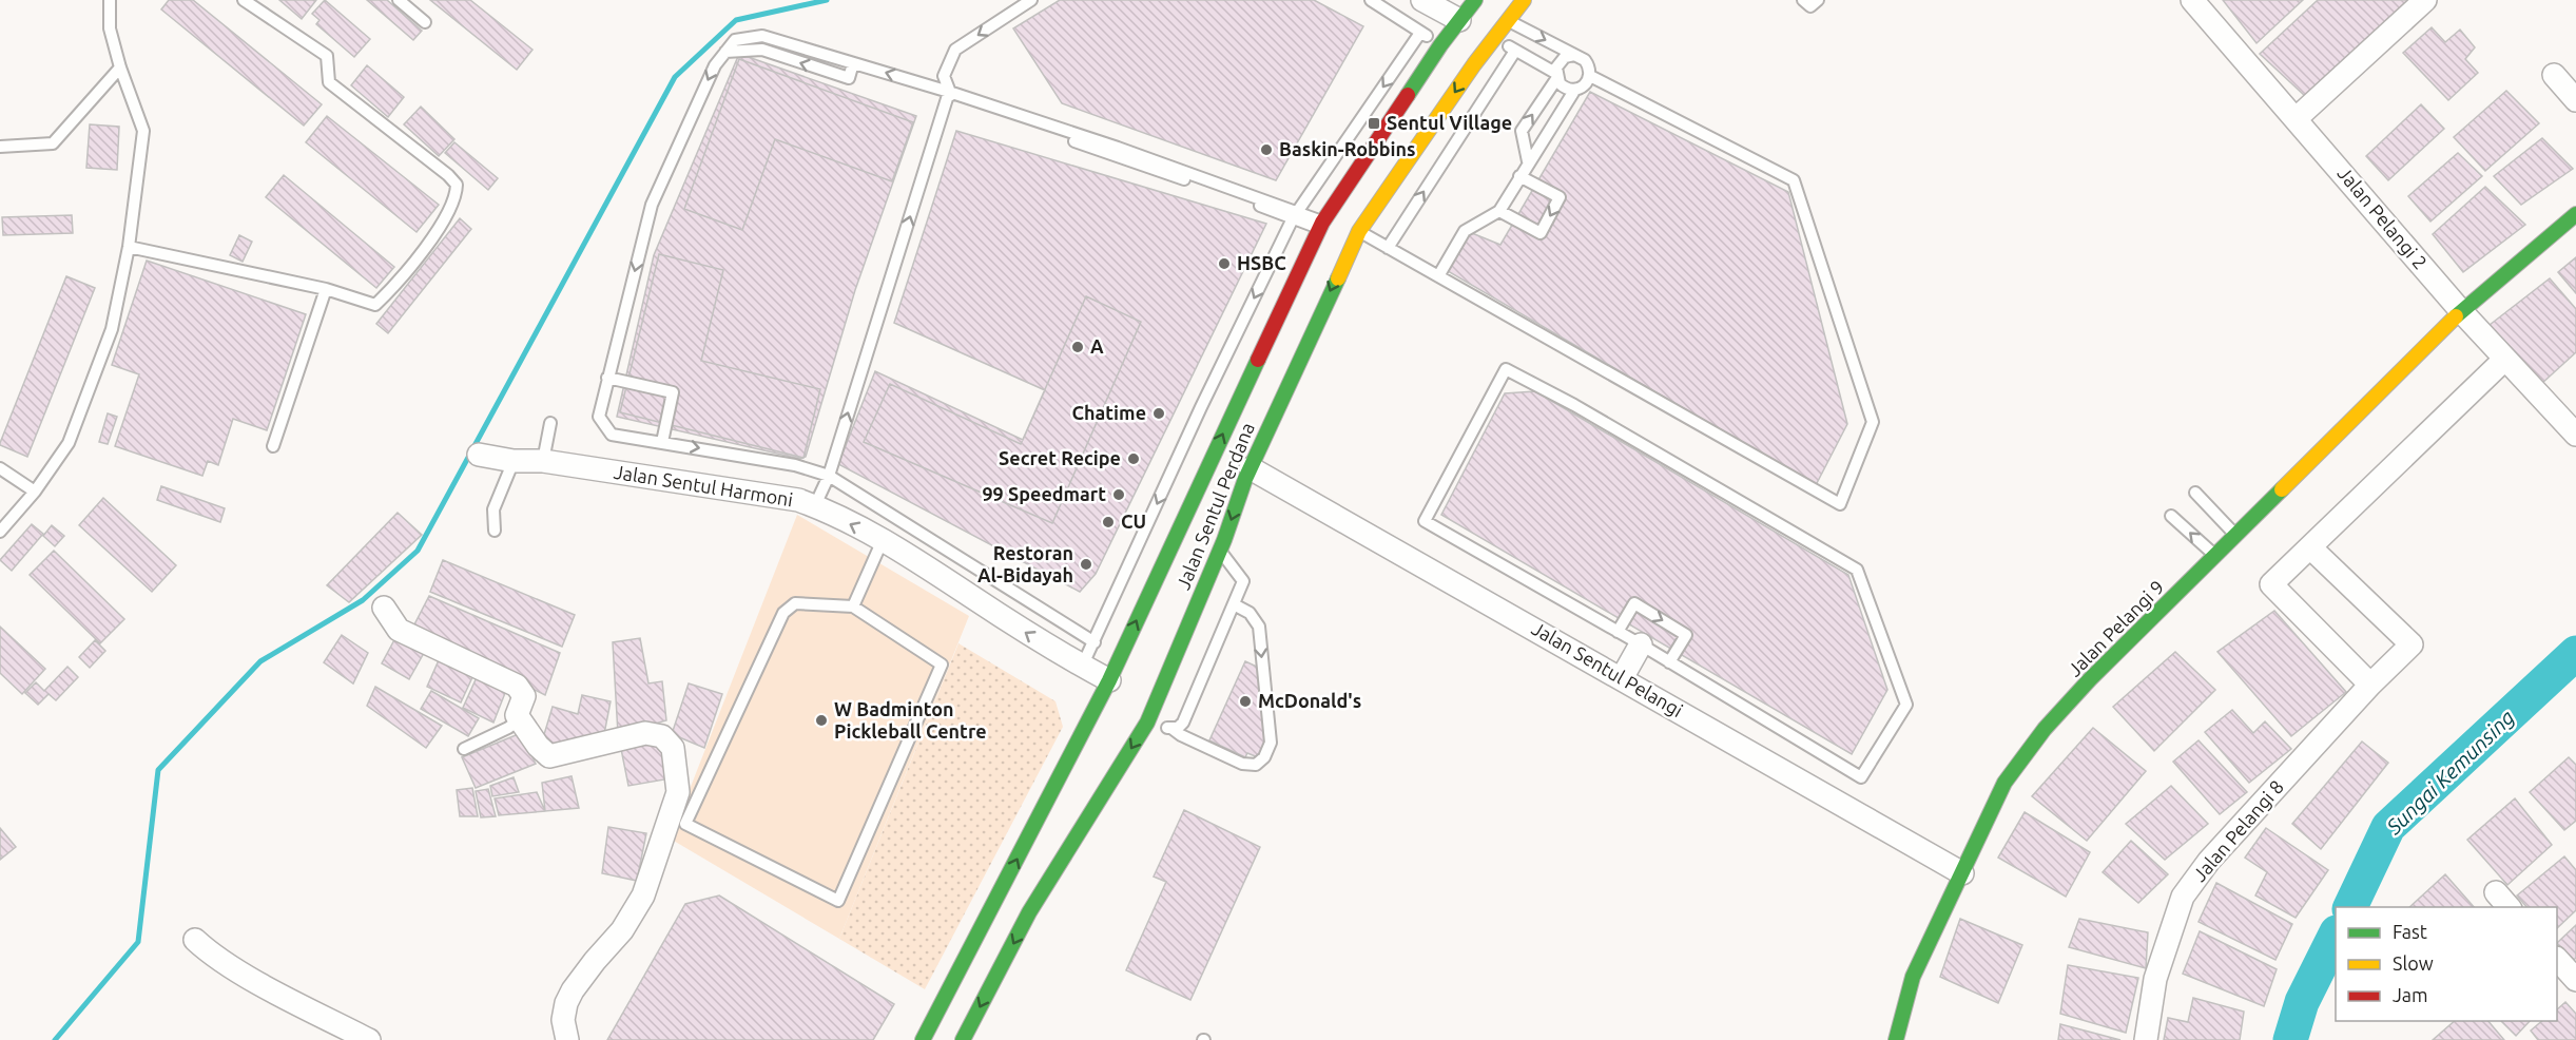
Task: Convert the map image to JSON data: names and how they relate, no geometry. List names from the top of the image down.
{
  "streets": {
    "main road": ["Jalan Sentul Perdana", "Jalan Pelangi 9"],
    "street": [
      "Jalan Pelangi 2",
      "Jalan Sentul Harmoni",
      "Jalan Sentul Pelangi",
      "Jalan Pelangi 8"
    ]
  },
  "crossings": [
    ["Jalan Pelangi 2", "Jalan Pelangi 9"],
    ["Jalan Sentul Harmoni", "Jalan Sentul Perdana"],
    ["Jalan Sentul Perdana", "Jalan Sentul Pelangi"],
    ["Jalan Pelangi 9", "Jalan Sentul Pelangi"]
  ],
  "one_way": ["Jalan Sentul Harmoni"],
  "water": ["Sungai Kemunsing"],
  "places": {
    "transit": ["Sentul Village"],
    "other": [
      "Baskin-Robbins",
      "HSBC",
      "A",
      "Chatime",
      "Secret Recipe",
      "99 Speedmart",
      "CU",
      "Restoran Al-Bidayah",
      "McDonald's",
      "W Badminton Pickleball Centre"
    ]
  },
  "legend": ["Fast", "Slow", "Jam"]
}
